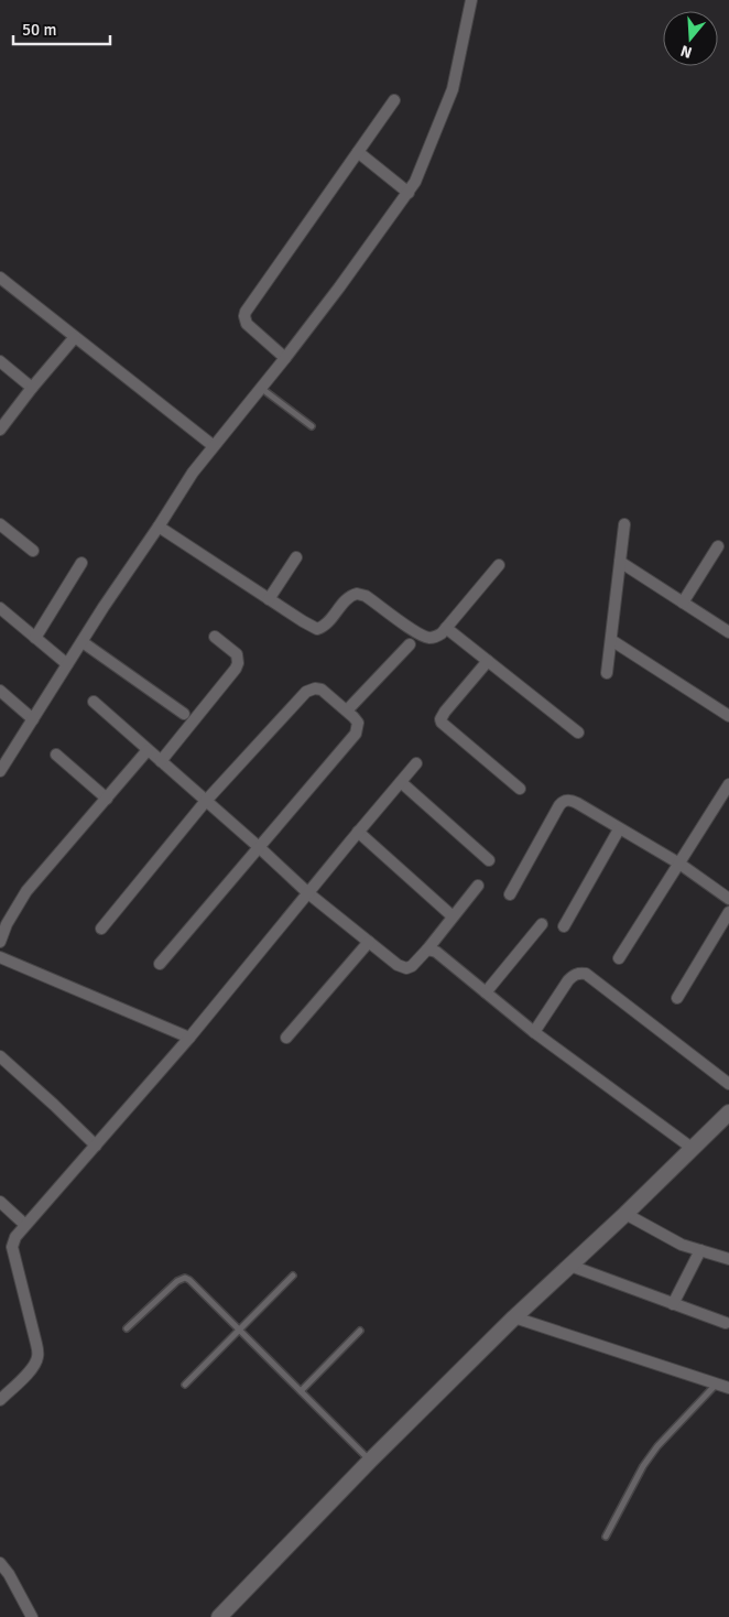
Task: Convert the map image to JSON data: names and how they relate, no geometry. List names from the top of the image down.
{
  "scale_bar": "50 m",
  "north": "bottom"
}
